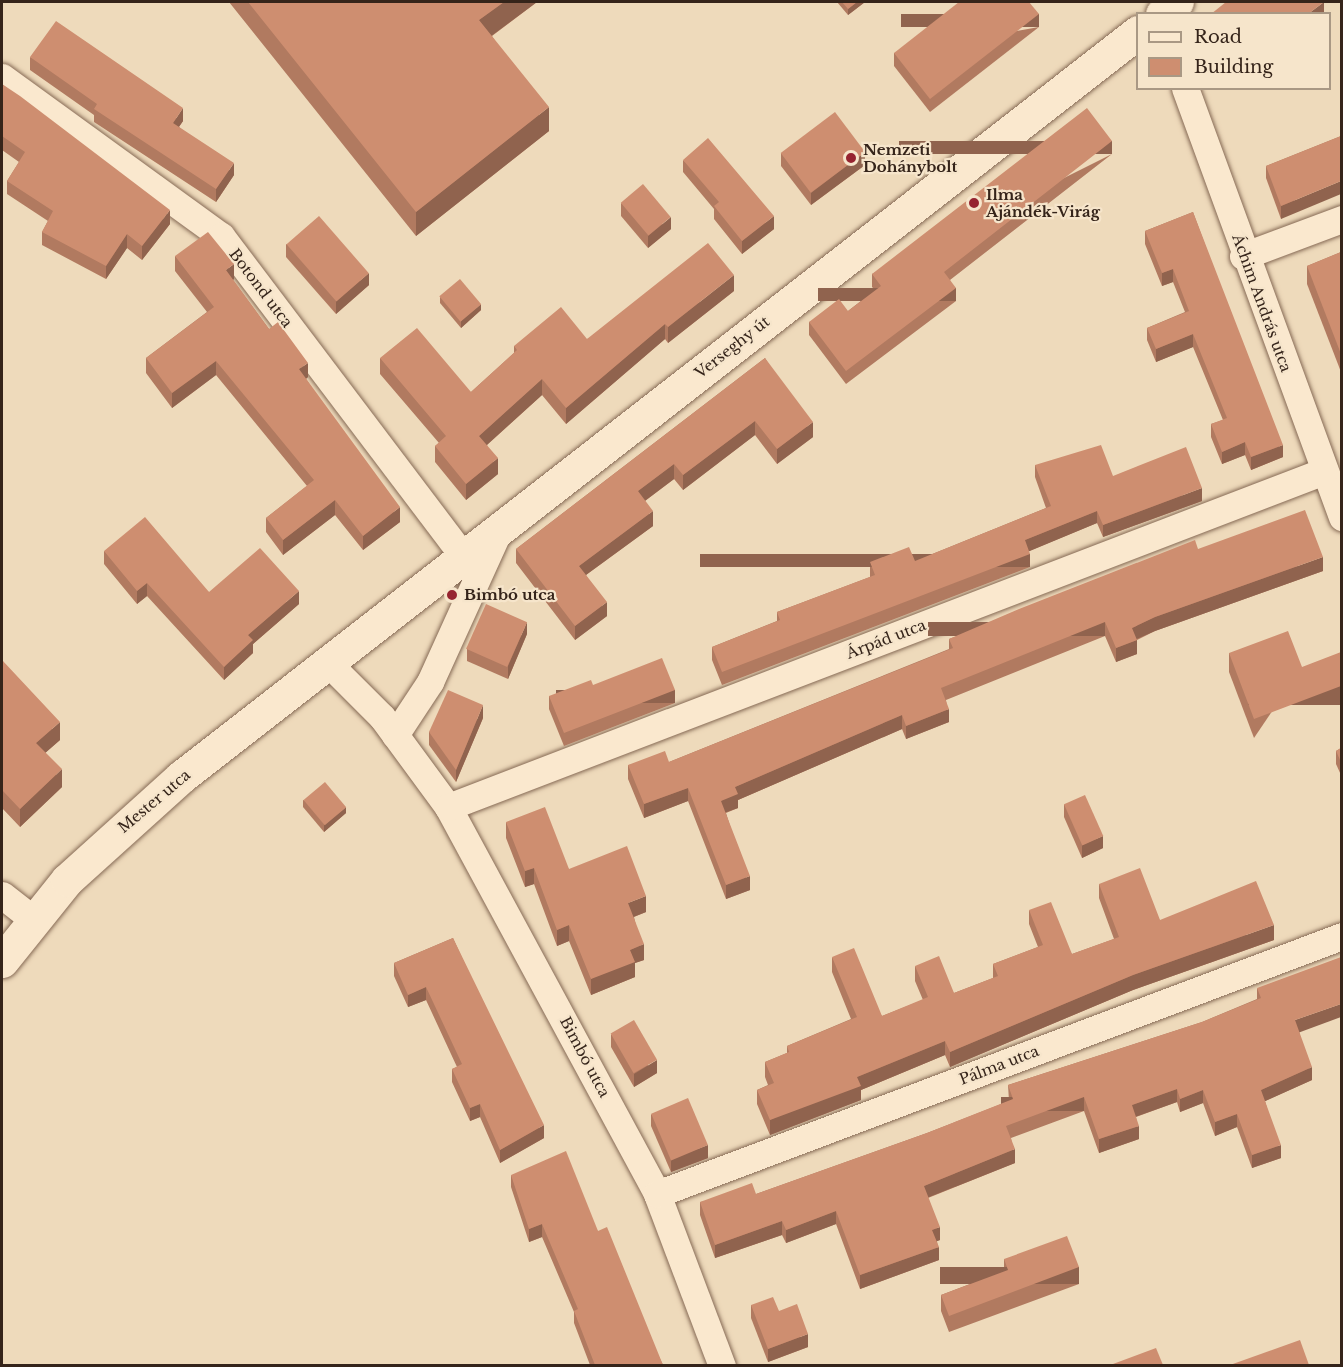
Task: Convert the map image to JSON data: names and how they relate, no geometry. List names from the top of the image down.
{
  "streets": {
    "main road": ["Verseghy út", "Mester utca"],
    "street": [
      "Botond utca",
      "Áchim András utca",
      "Árpád utca",
      "Bimbó utca",
      "Pálma utca"
    ]
  },
  "crossings": [
    ["Botond utca", "Verseghy út"],
    ["Áchim András utca", "Árpád utca"],
    ["Verseghy út", "Mester utca"],
    ["Verseghy út", "Bimbó utca"],
    ["Árpád utca", "Bimbó utca"],
    ["Mester utca", "Bimbó utca"],
    ["Bimbó utca", "Pálma utca"]
  ],
  "places": ["Nemzeti Dohánybolt", "Ilma Ajándék-Virág", "Bimbó utca"],
  "legend": ["Road", "Building"]
}
